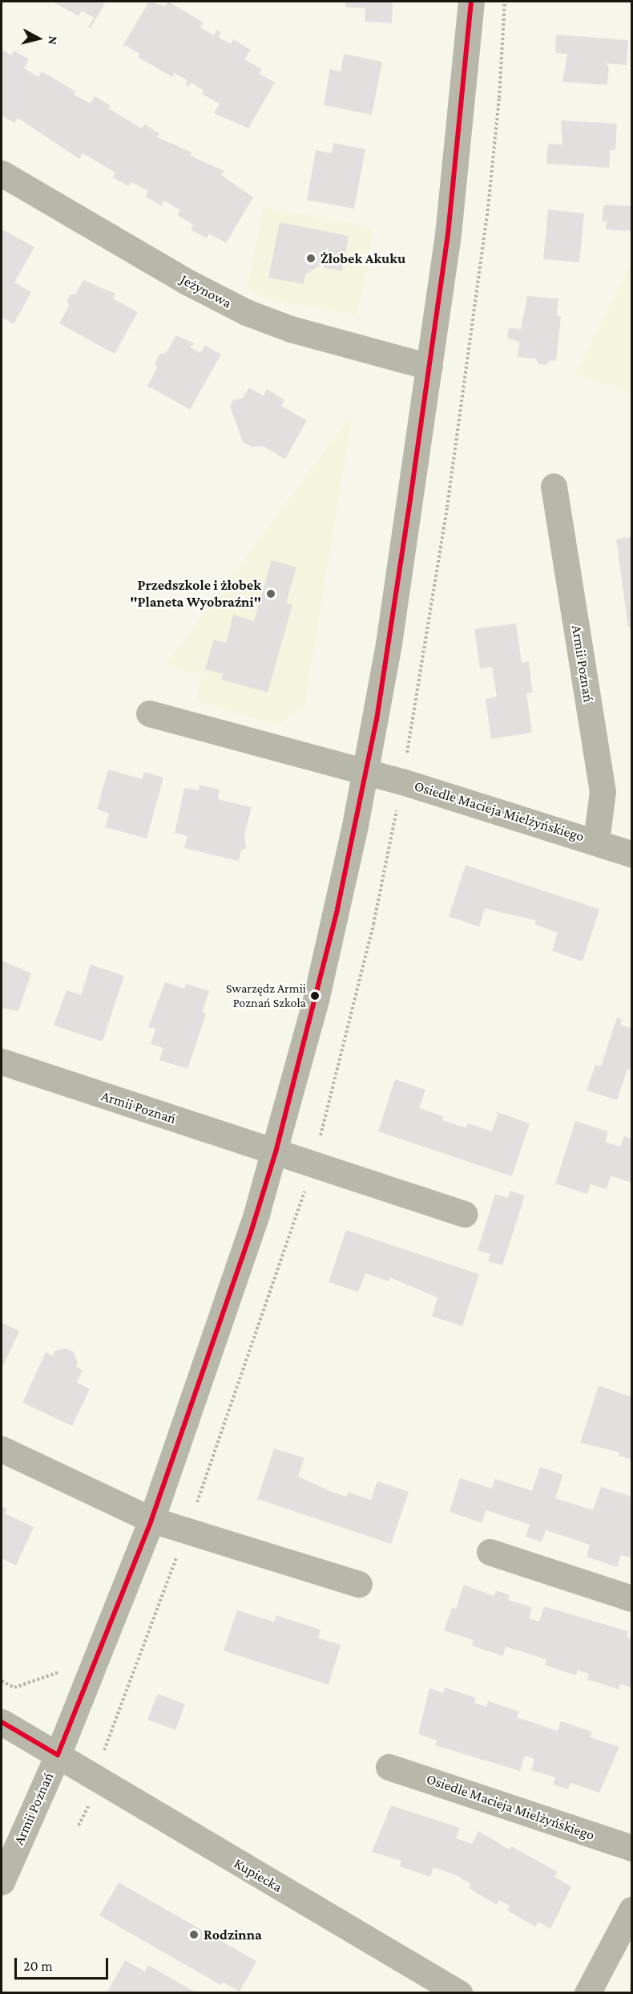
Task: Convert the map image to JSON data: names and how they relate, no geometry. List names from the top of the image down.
{
  "streets": {
    "street": [
      "Jeżynowa",
      "Armii Poznań",
      "Osiedle Macieja Mielżyńskiego",
      "Kupiecka"
    ]
  },
  "crossings": [
    ["Jeżynowa", "Armii Poznań"],
    ["Armii Poznań", "Osiedle Macieja Mielżyńskiego"],
    ["Armii Poznań", "Kupiecka"]
  ],
  "places": [
    "Żłobek Akuku",
    "Przedszkole i żłobek \"Planeta Wyobraźni\"",
    "Swarzędz Armii Poznań Szkoła",
    "Rodzinna"
  ],
  "scale_bar": "20 m",
  "north": "right"
}
